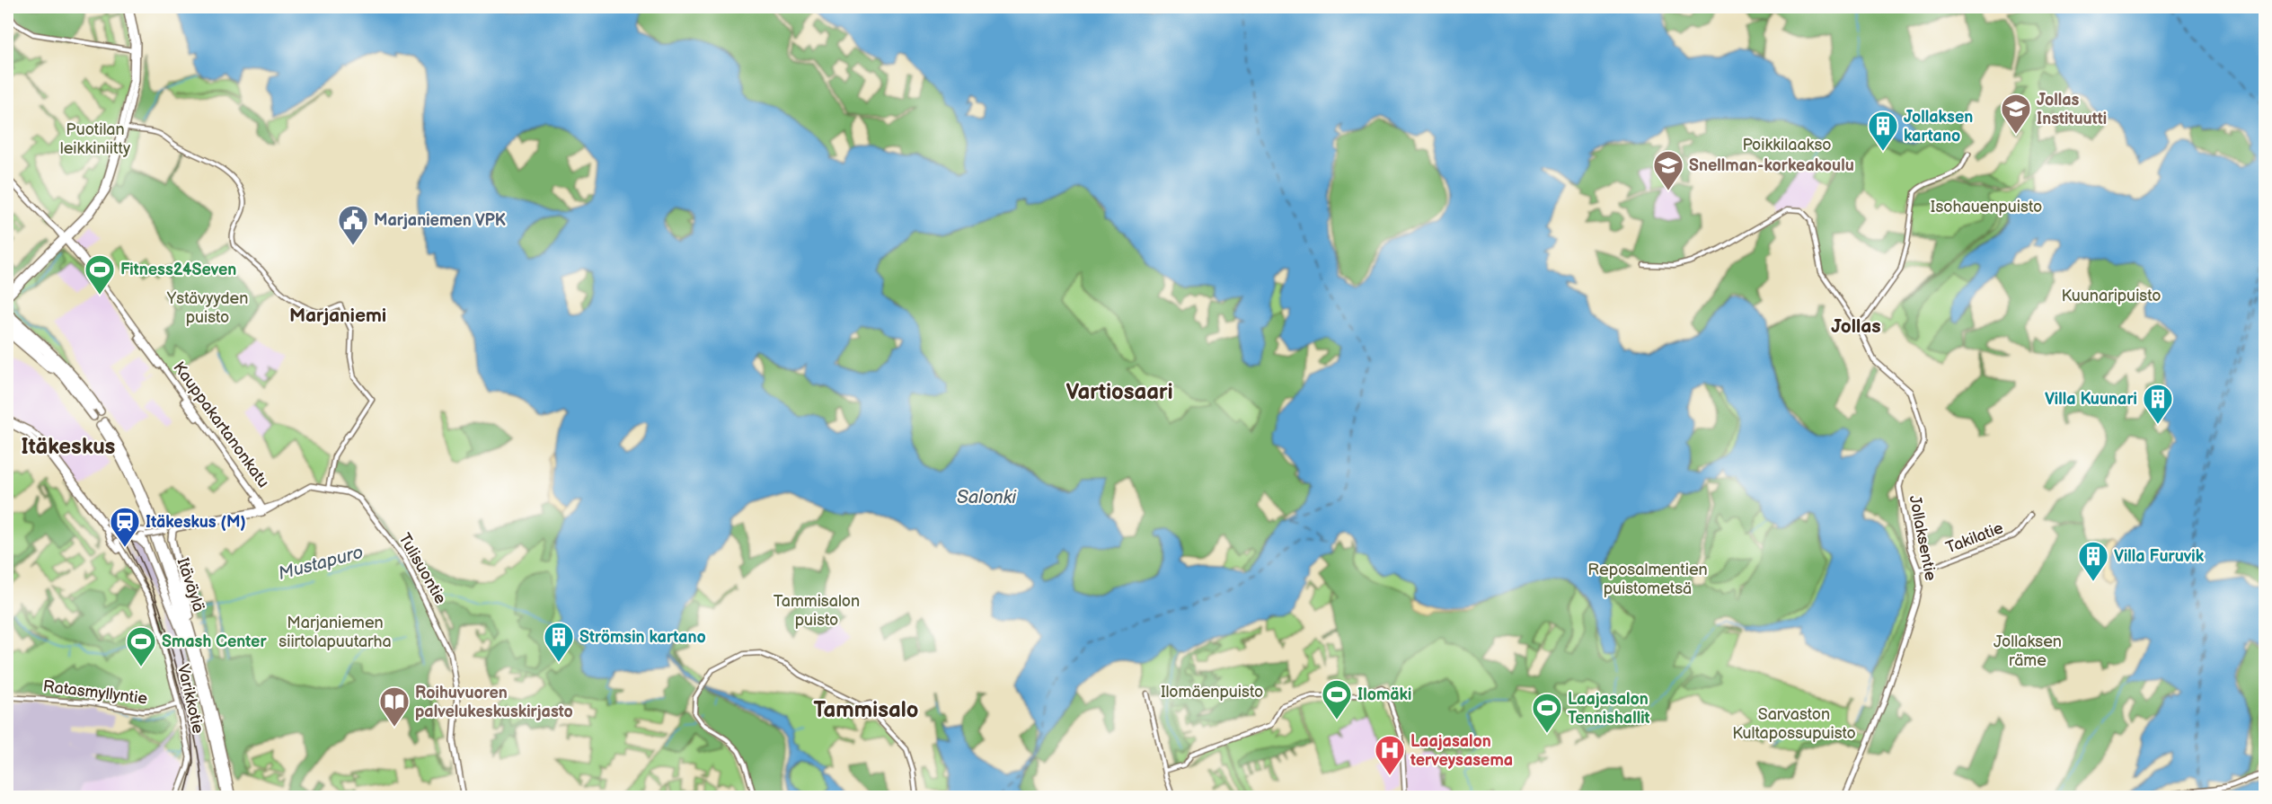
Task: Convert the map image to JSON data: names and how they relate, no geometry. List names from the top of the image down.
{
  "streets": {
    "highway": ["Itäväylä"],
    "main road": [
      "Kauppakartanonkatu",
      "Jollaksentie",
      "Tulisuontie",
      "Varikkotie"
    ],
    "street": ["Takilatie", "Ratasmyllyntie"]
  },
  "crossings": [
    ["Kauppakartanonkatu", "Tulisuontie"],
    ["Jollaksentie", "Takilatie"],
    ["Ratasmyllyntie", "Varikkotie"]
  ],
  "districts": [
    "Marjaniemi",
    "Jollas",
    "Vartiosaari",
    "Itäkeskus",
    "Tammisalo"
  ],
  "water": ["Salonki", "Mustapuro"],
  "parks": [
    "Puotilan leikkiniitty",
    "Poikkilaakso",
    "Isohauenpuisto",
    "Kuunaripuisto",
    "Ystävyyden puisto",
    "Reposalmentien puistometsä",
    "Tammisalon puisto",
    "Marjaniemen siirtolapuutarha",
    "Jollaksen räme",
    "Ilomäenpuisto",
    "Sarvaston Kultapossupuisto"
  ],
  "places": {
    "school or university": ["Jollas Instituutti", "Snellman-korkeakoulu"],
    "building": [
      "Jollaksen kartano",
      "Villa Kuunari",
      "Villa Furuvik",
      "Strömsin kartano"
    ],
    "public building": ["Marjaniemen VPK"],
    "sports": [
      "Fitness24Seven",
      "Smash Center",
      "Ilomäki",
      "Laajasalon Tennishallit"
    ],
    "station": ["Itäkeskus (M)"],
    "library": ["Roihuvuoren palvelukeskuskirjasto"],
    "hospital": ["Laajasalon terveysasema"]
  }
}
